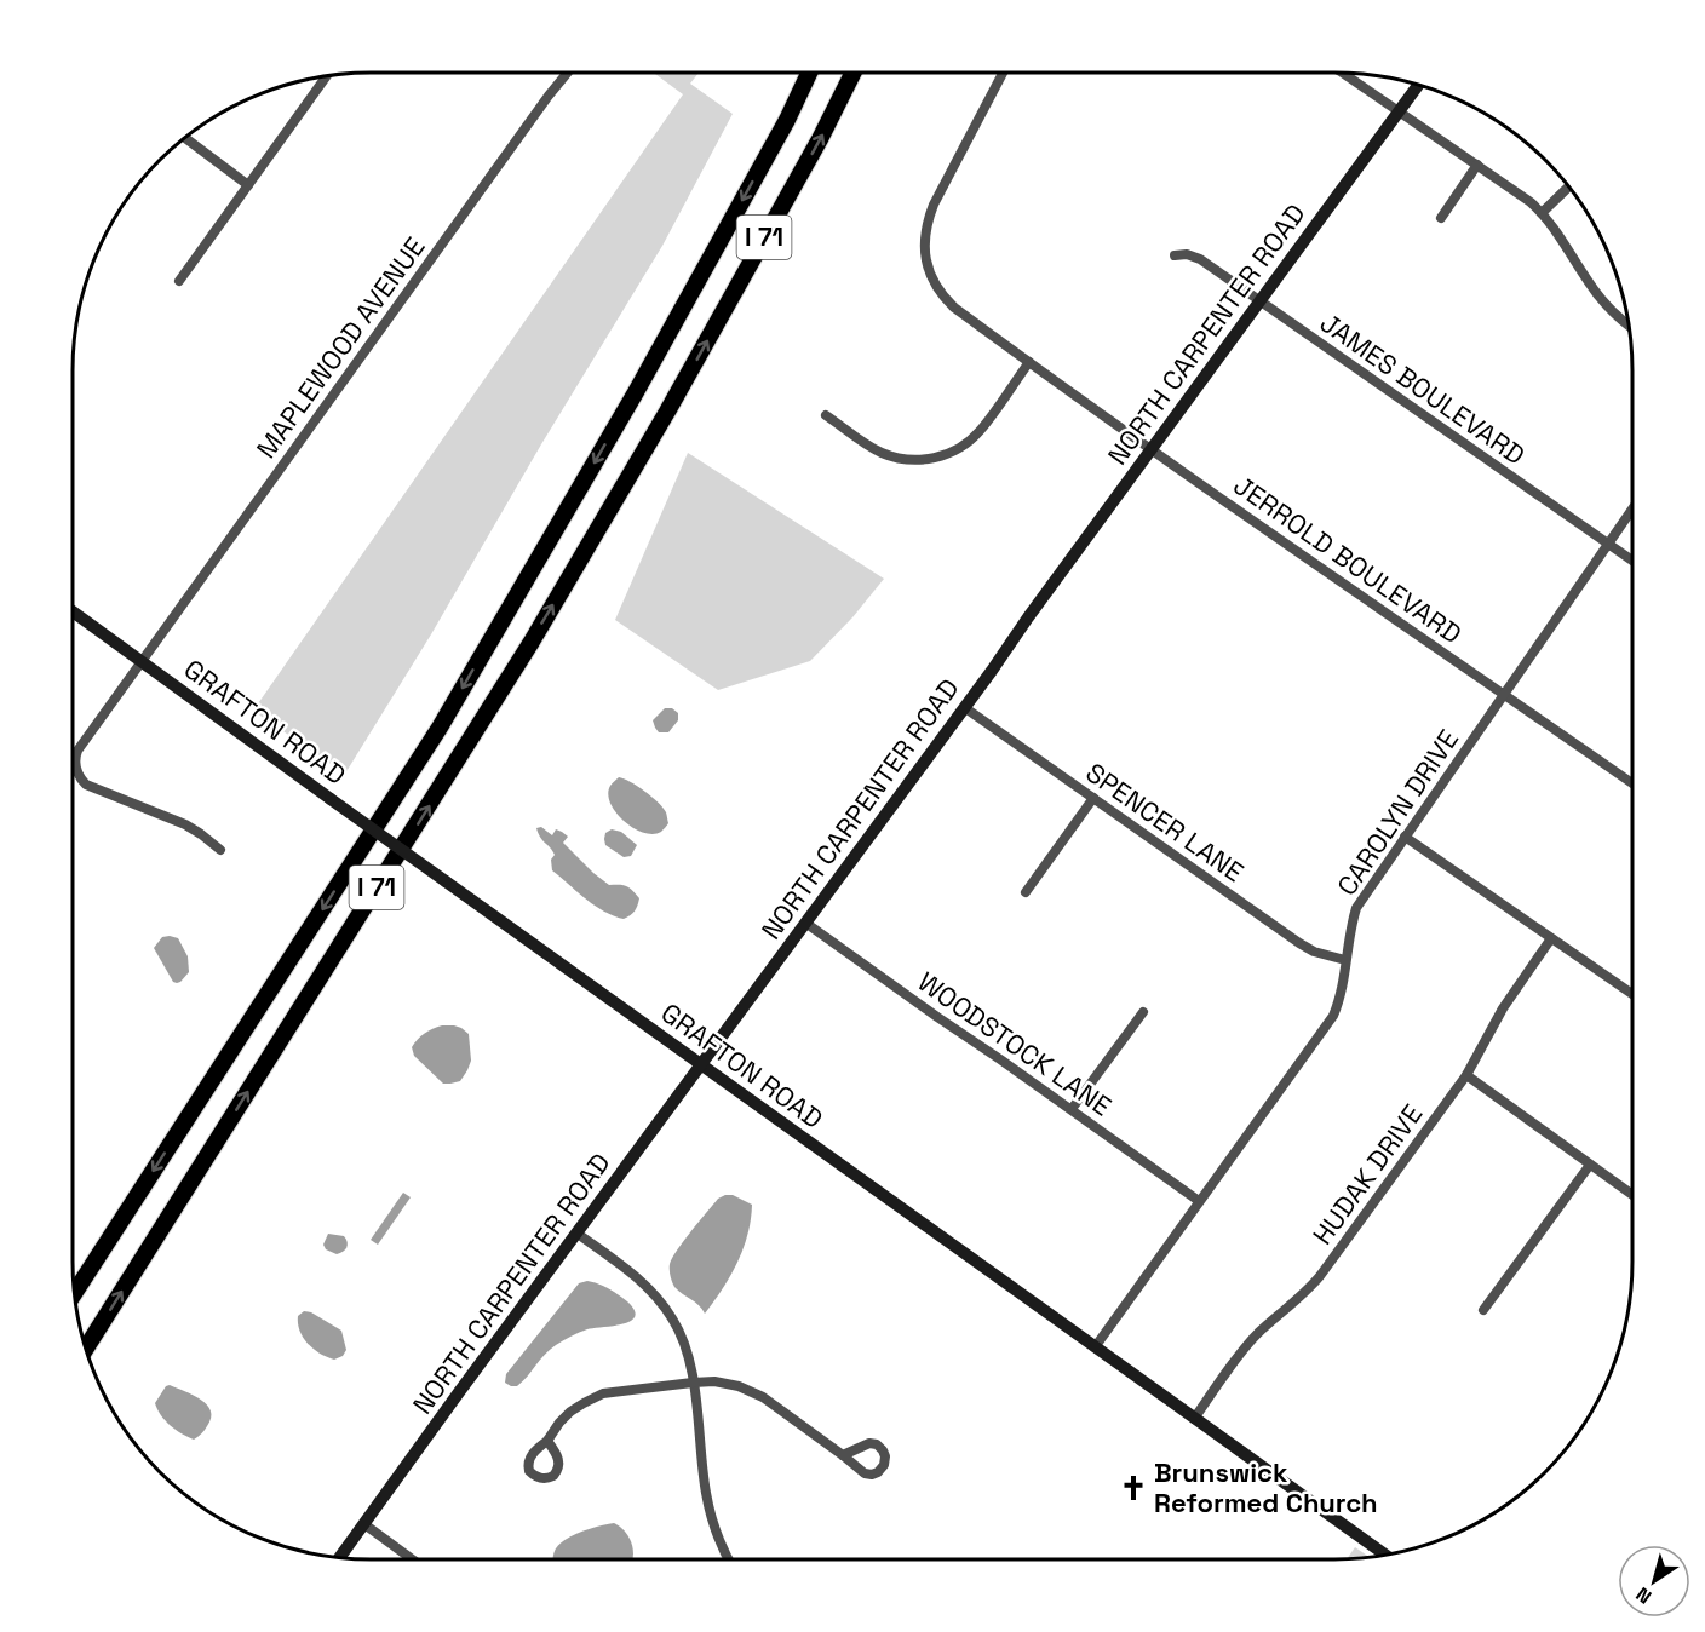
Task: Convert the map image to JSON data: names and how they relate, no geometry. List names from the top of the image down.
{
  "streets": {
    "highway": ["I 71"],
    "street": [
      "NORTH CARPENTER ROAD",
      "MAPLEWOOD AVENUE",
      "JAMES BOULEVARD",
      "JERROLD BOULEVARD",
      "GRAFTON ROAD",
      "CAROLYN DRIVE",
      "SPENCER LANE",
      "WOODSTOCK LANE",
      "HUDAK DRIVE"
    ]
  },
  "crossings": [
    ["NORTH CARPENTER ROAD", "JAMES BOULEVARD"],
    ["NORTH CARPENTER ROAD", "JERROLD BOULEVARD"],
    ["NORTH CARPENTER ROAD", "GRAFTON ROAD"],
    ["NORTH CARPENTER ROAD", "SPENCER LANE"],
    ["NORTH CARPENTER ROAD", "WOODSTOCK LANE"],
    ["MAPLEWOOD AVENUE", "GRAFTON ROAD"],
    ["JAMES BOULEVARD", "CAROLYN DRIVE"],
    ["JERROLD BOULEVARD", "CAROLYN DRIVE"],
    ["GRAFTON ROAD", "CAROLYN DRIVE"],
    ["GRAFTON ROAD", "HUDAK DRIVE"],
    ["CAROLYN DRIVE", "SPENCER LANE"],
    ["CAROLYN DRIVE", "WOODSTOCK LANE"]
  ],
  "places": {
    "church": ["Brunswick Reformed Church"]
  },
  "north": "bottom left"
}
